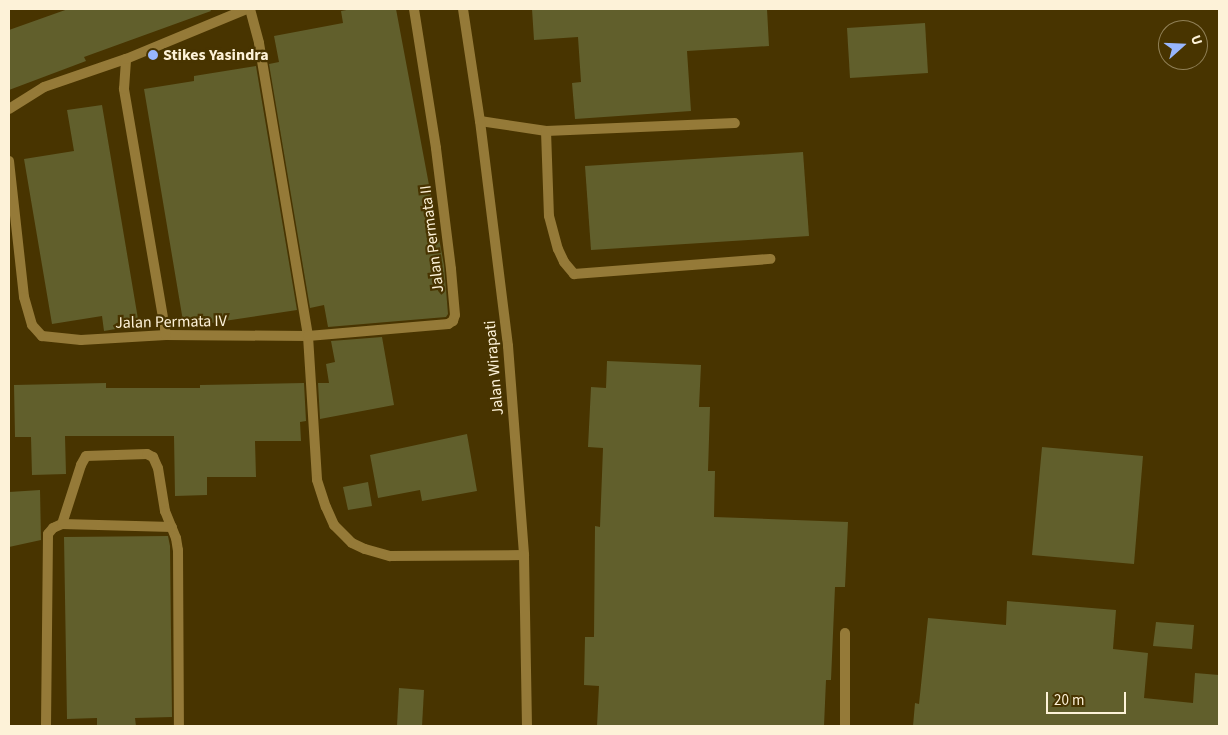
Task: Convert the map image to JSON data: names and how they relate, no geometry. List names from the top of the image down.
{
  "streets": {
    "street": ["Jalan Permata II", "Jalan Permata IV", "Jalan Wirapati"]
  },
  "crossings": [
    ["Jalan Permata II", "Jalan Permata IV"]
  ],
  "places": ["Stikes Yasindra"],
  "scale_bar": "20 m",
  "north": "right"
}
